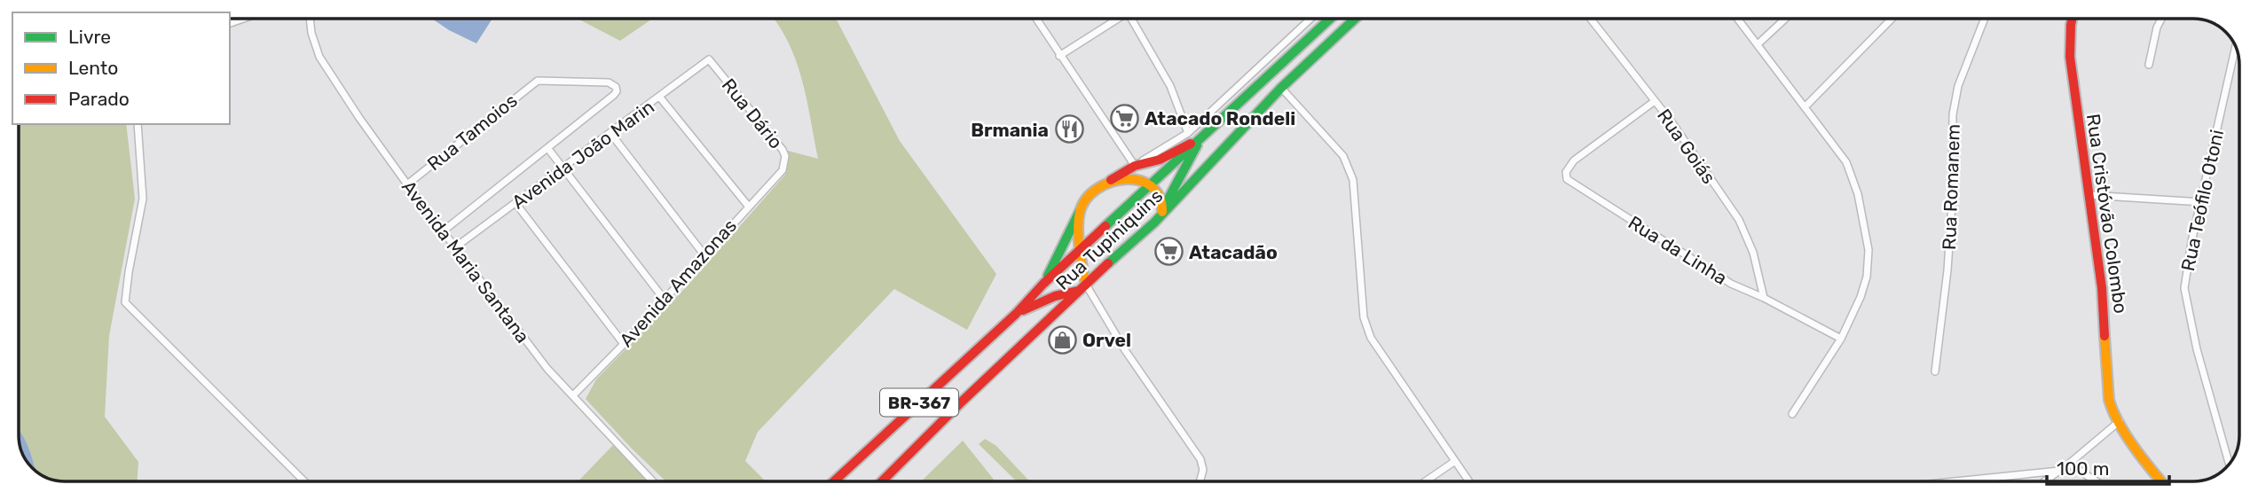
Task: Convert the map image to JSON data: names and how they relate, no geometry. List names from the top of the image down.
{
  "streets": {
    "street": [
      "Rua Dário",
      "Rua Tamoios",
      "Rua Goiás",
      "Avenida João Marin",
      "Rua Romanem",
      "Rua Teófilo Otoni",
      "Rua Cristóvão Colombo",
      "Rua Tupiniquins",
      "Rua da Linha",
      "Avenida Maria Santana",
      "Avenida Amazonas",
      "BR-367"
    ]
  },
  "crossings": [
    ["Rua Dário", "Avenida João Marin"],
    ["Rua Dário", "Avenida Amazonas"],
    ["Rua Tamoios", "Avenida Maria Santana"],
    ["Rua Goiás", "Rua da Linha"],
    ["Avenida João Marin", "Avenida Maria Santana"],
    ["Avenida Maria Santana", "Avenida Amazonas"]
  ],
  "places": {
    "supermarket": ["Atacado Rondeli", "Atacadão"],
    "restaurant": ["Brmania"],
    "shop": ["Orvel"]
  },
  "legend": ["Livre", "Lento", "Parado"],
  "scale_bar": "100 m"
}
